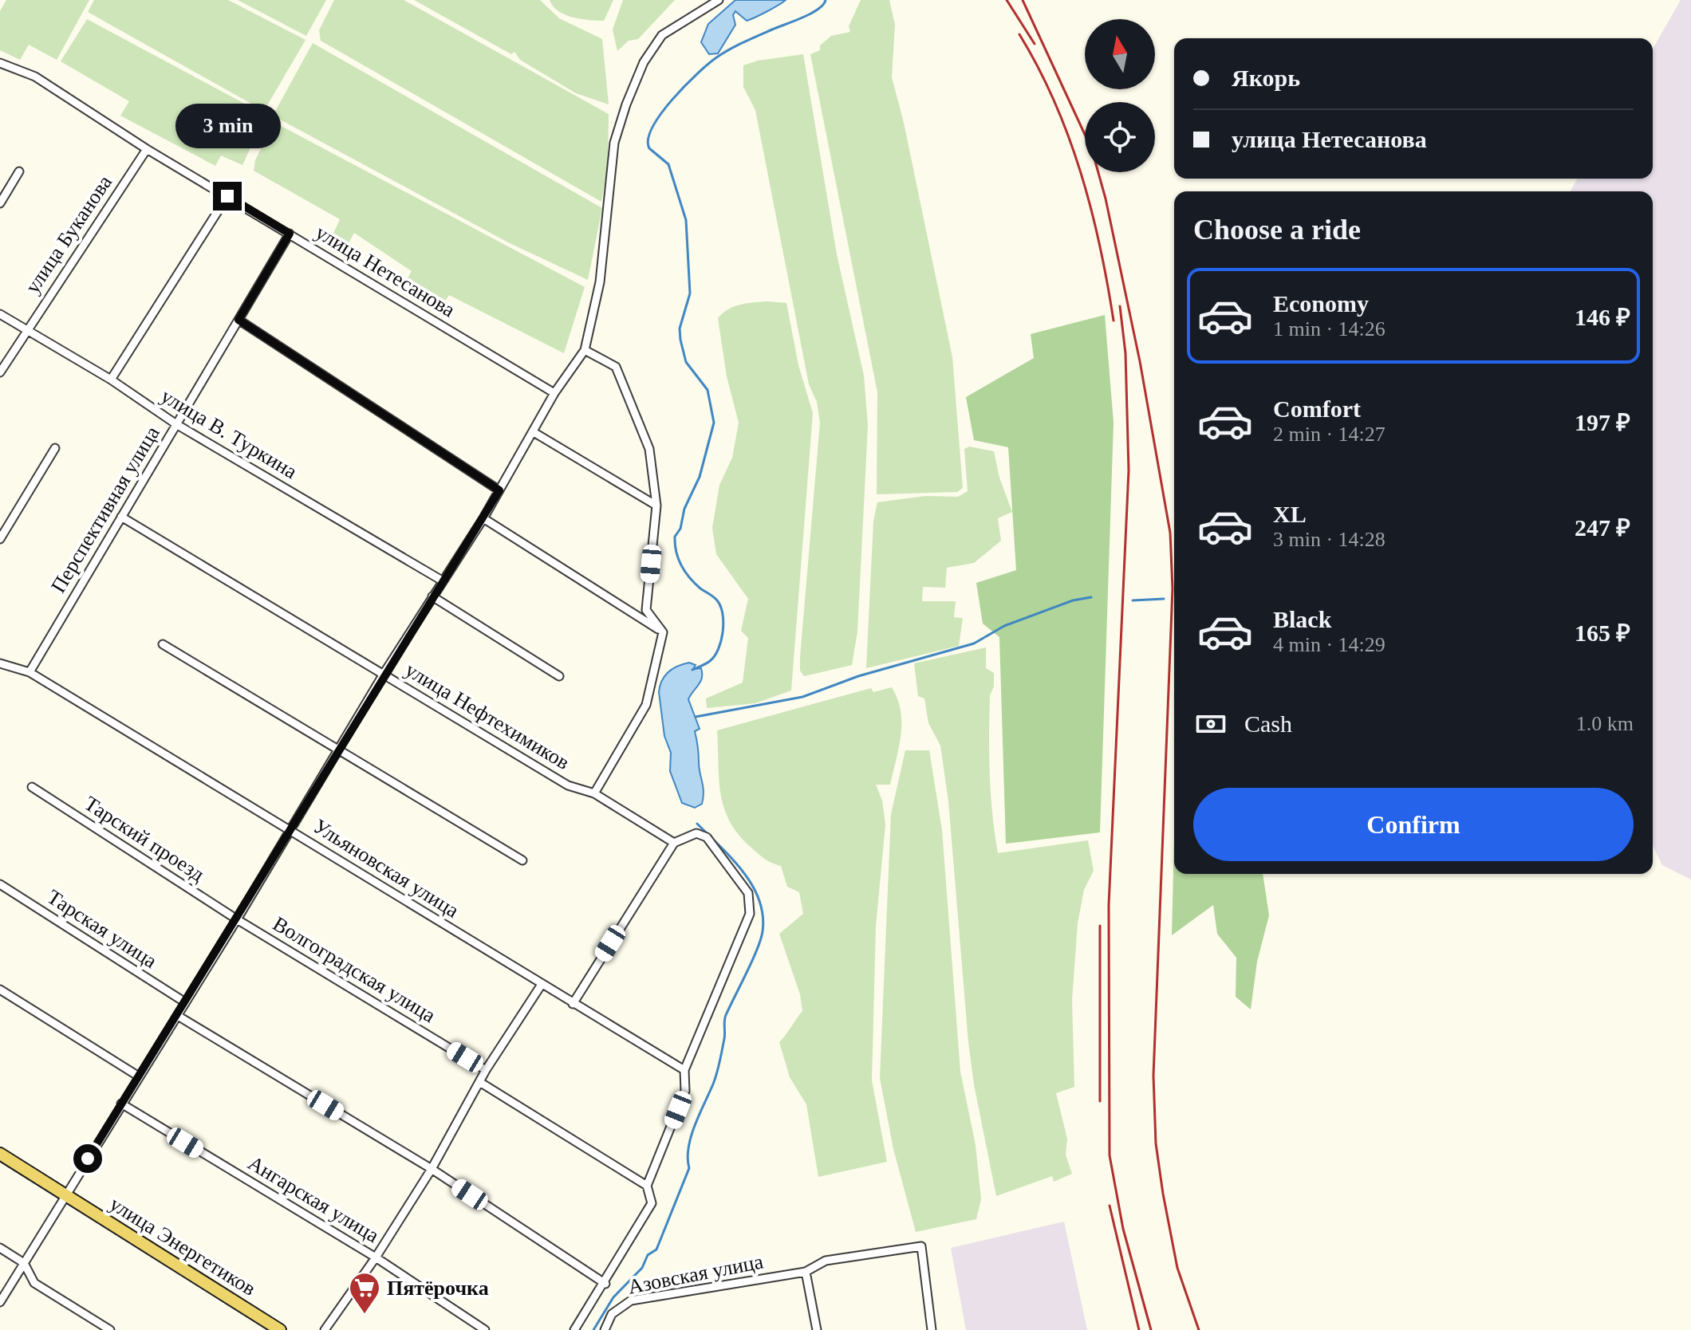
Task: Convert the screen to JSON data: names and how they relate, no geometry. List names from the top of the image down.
{
  "streets": {
    "main road": ["улица Энергетиков"],
    "street": [
      "улица Буканова",
      "улица Нетесанова",
      "улица В. Туркина",
      "Перспективная улица",
      "улица Нефтехимиков",
      "Тарский проезд",
      "Ульяновская улица",
      "Тарская улица",
      "Волгоградская улица",
      "Ангарская улица",
      "Азовская улица"
    ]
  },
  "crossings": [
    ["улица Буканова", "улица Нетесанова"],
    ["улица Буканова", "улица В. Туркина"],
    ["улица Нетесанова", "Перспективная улица"],
    ["улица В. Туркина", "Перспективная улица"],
    ["Перспективная улица", "улица Нефтехимиков"],
    ["Перспективная улица", "Ульяновская улица"],
    ["Тарский проезд", "Волгоградская улица"]
  ],
  "places": {
    "supermarket": ["Пятёрочка"]
  },
  "north": "top",
  "page": {
    "banner": ["Якорь", "улица Нетесанова"],
    "bubble": "3 min",
    "heading": "Choose a ride",
    "list": [
      {
        "name": "Economy",
        "note": "1 min · 14:26",
        "value": "146 ₽"
      },
      {
        "name": "Comfort",
        "note": "2 min · 14:27",
        "value": "197 ₽"
      },
      {
        "name": "XL",
        "note": "3 min · 14:28",
        "value": "247 ₽"
      },
      {
        "name": "Black",
        "note": "4 min · 14:29",
        "value": "165 ₽"
      }
    ],
    "pay": ["Cash", "1.0 km"],
    "buttons": "Confirm"
  }
}
